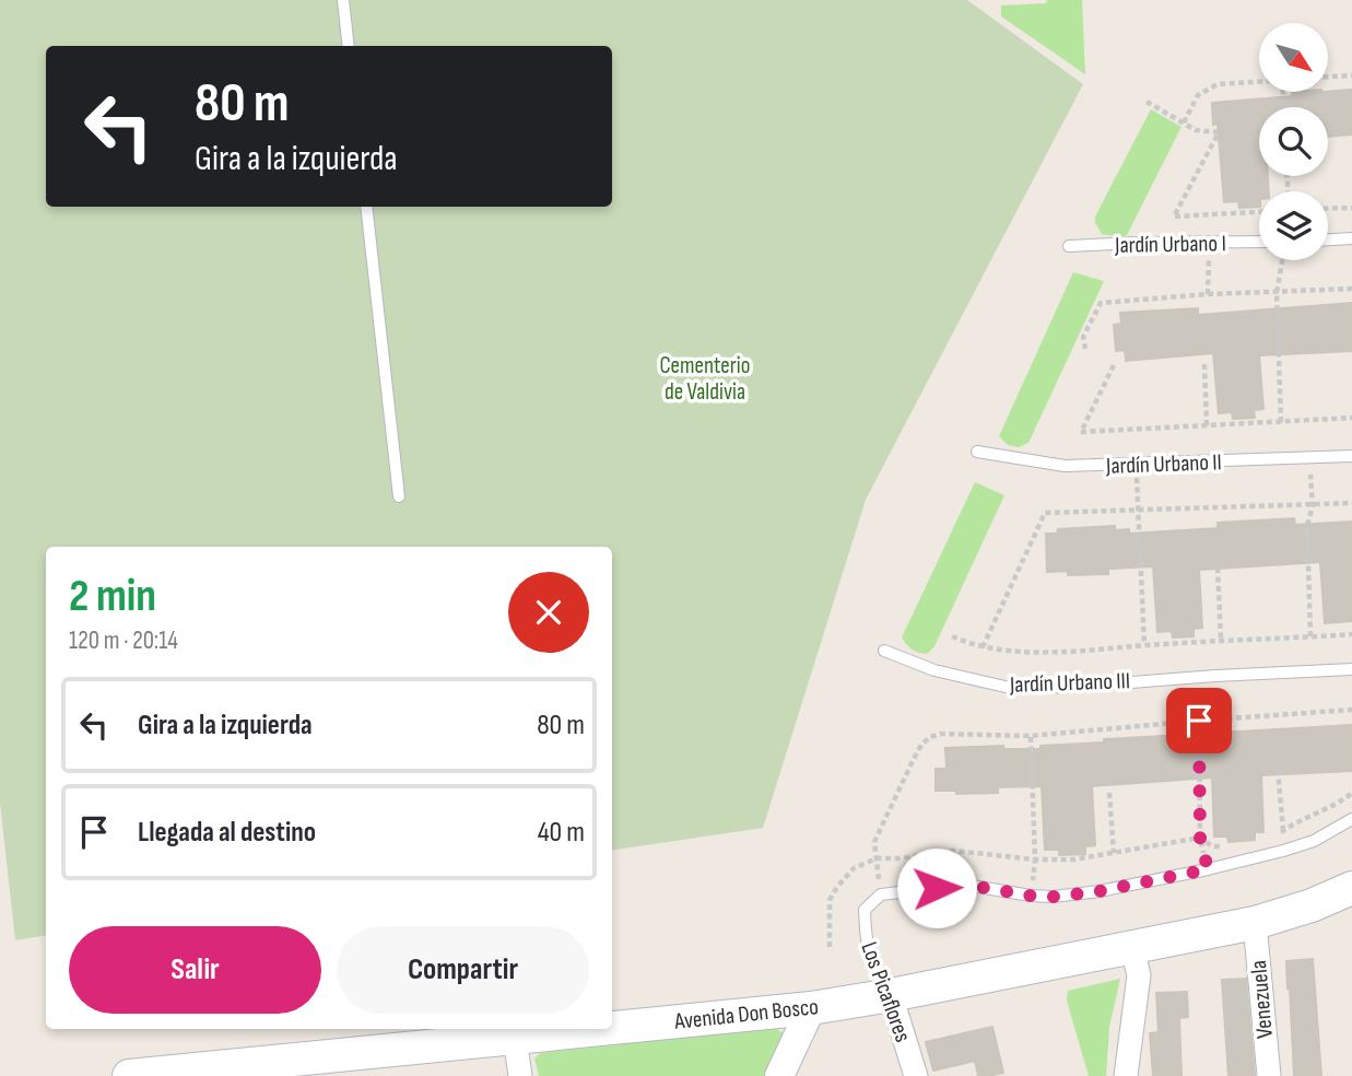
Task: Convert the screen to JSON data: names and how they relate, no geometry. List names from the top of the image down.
{
  "streets": {
    "main road": ["Avenida Don Bosco"],
    "street": ["Los Picaflores", "Venezuela"],
    "lane": ["Jardín Urbano I", "Jardín Urbano II", "Jardín Urbano III"]
  },
  "crossings": [
    ["Los Picaflores", "Avenida Don Bosco"],
    ["Venezuela", "Avenida Don Bosco"]
  ],
  "parks": ["Cementerio de Valdivia"],
  "north": "bottom right",
  "page": {
    "turn": ["80 m", "Gira a la izquierda"],
    "heading": ["2 min", "120 m · 20:14"],
    "list": [
      {
        "name": "Gira a la izquierda",
        "value": "80 m"
      },
      {
        "name": "Llegada al destino",
        "value": "40 m"
      }
    ],
    "buttons": ["Salir", "Compartir"]
  }
}
